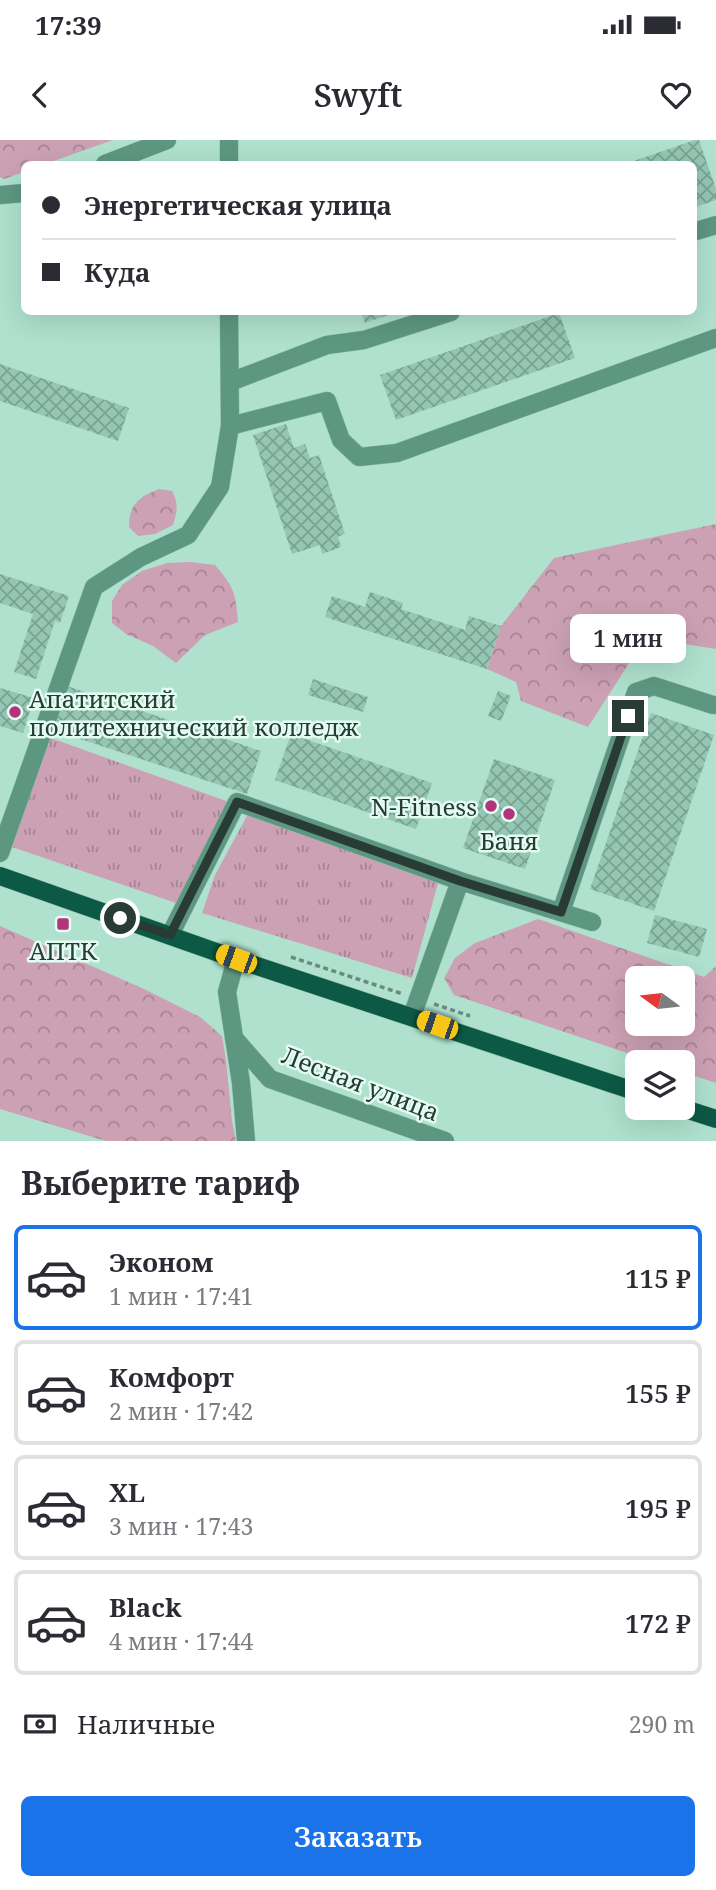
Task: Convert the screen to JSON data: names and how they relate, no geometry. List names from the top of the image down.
{
  "streets": {
    "street": ["Лесная улица"]
  },
  "places": {
    "other": ["Апатитский политехнический колледж", "N-Fitness", "Баня"],
    "transit": ["АПТК"]
  },
  "north": "left",
  "page": {
    "status": "17:39",
    "header": "Swyft",
    "banner": ["Энергетическая улица", "Куда"],
    "bubble": "1 мин",
    "heading": "Выберите тариф",
    "list": [
      {
        "name": "Эконом",
        "note": "1 мин · 17:41",
        "value": "115 ₽"
      },
      {
        "name": "Комфорт",
        "note": "2 мин · 17:42",
        "value": "155 ₽"
      },
      {
        "name": "XL",
        "note": "3 мин · 17:43",
        "value": "195 ₽"
      },
      {
        "name": "Black",
        "note": "4 мин · 17:44",
        "value": "172 ₽"
      }
    ],
    "pay": ["Наличные", "290 m"],
    "buttons": "Заказать"
  }
}
